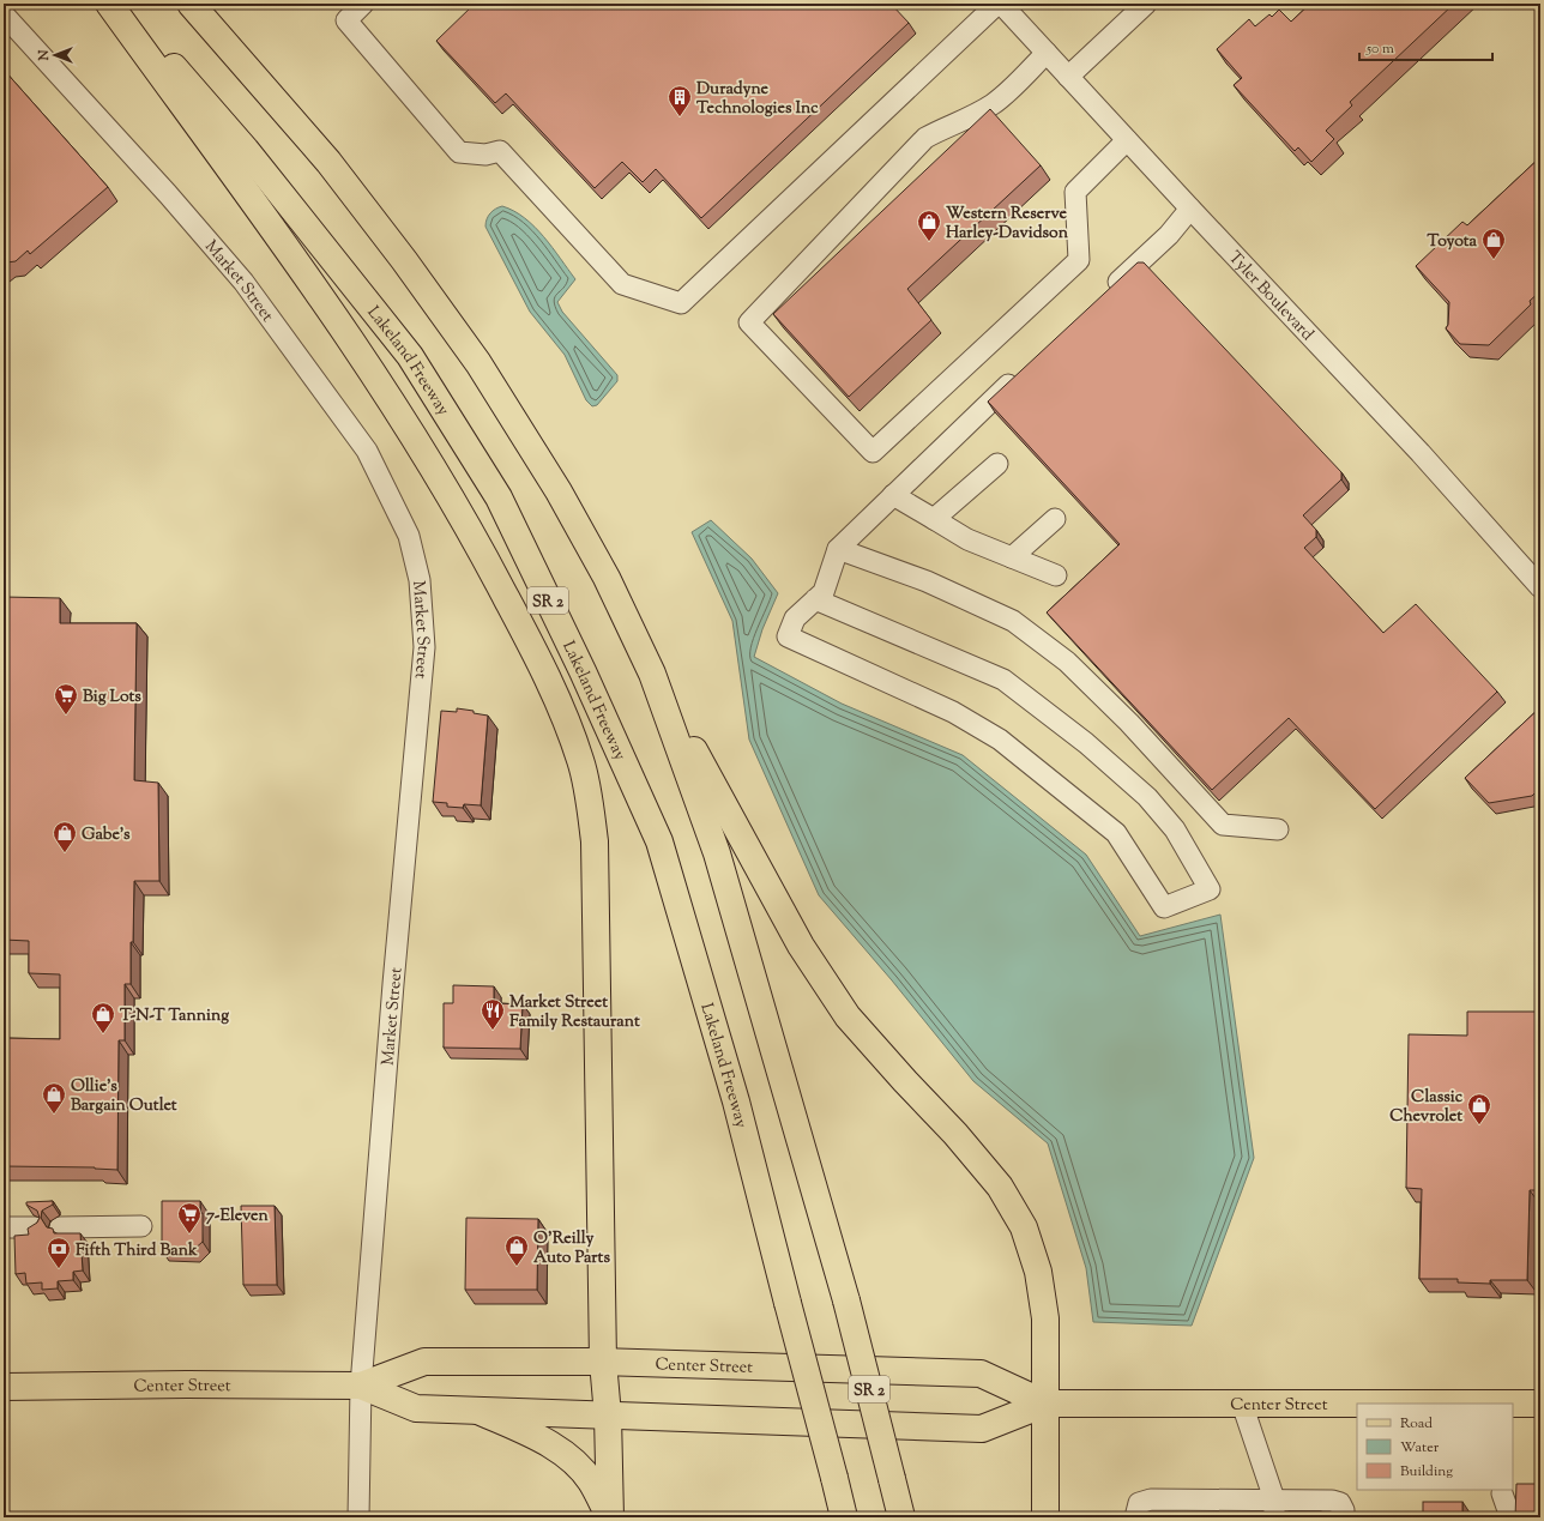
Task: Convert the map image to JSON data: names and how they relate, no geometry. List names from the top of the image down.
{
  "streets": {
    "main road": ["Lakeland Freeway", "SR 2", "Center Street"],
    "street": ["Market Street", "Tyler Boulevard"]
  },
  "crossings": [
    ["Market Street", "Center Street"]
  ],
  "places": {
    "building": ["Duradyne Technologies Inc"],
    "shop": [
      "Western Reserve Harley-Davidson",
      "Toyota",
      "Gabe's",
      "T-N-T Tanning",
      "Ollie's Bargain Outlet",
      "Classic Chevrolet",
      "O'Reilly Auto Parts"
    ],
    "supermarket": ["Big Lots", "7-Eleven"],
    "restaurant": ["Market Street Family Restaurant"],
    "bank": ["Fifth Third Bank"]
  },
  "legend": ["Road", "Water", "Building"],
  "scale_bar": "50 m",
  "north": "left"
}
